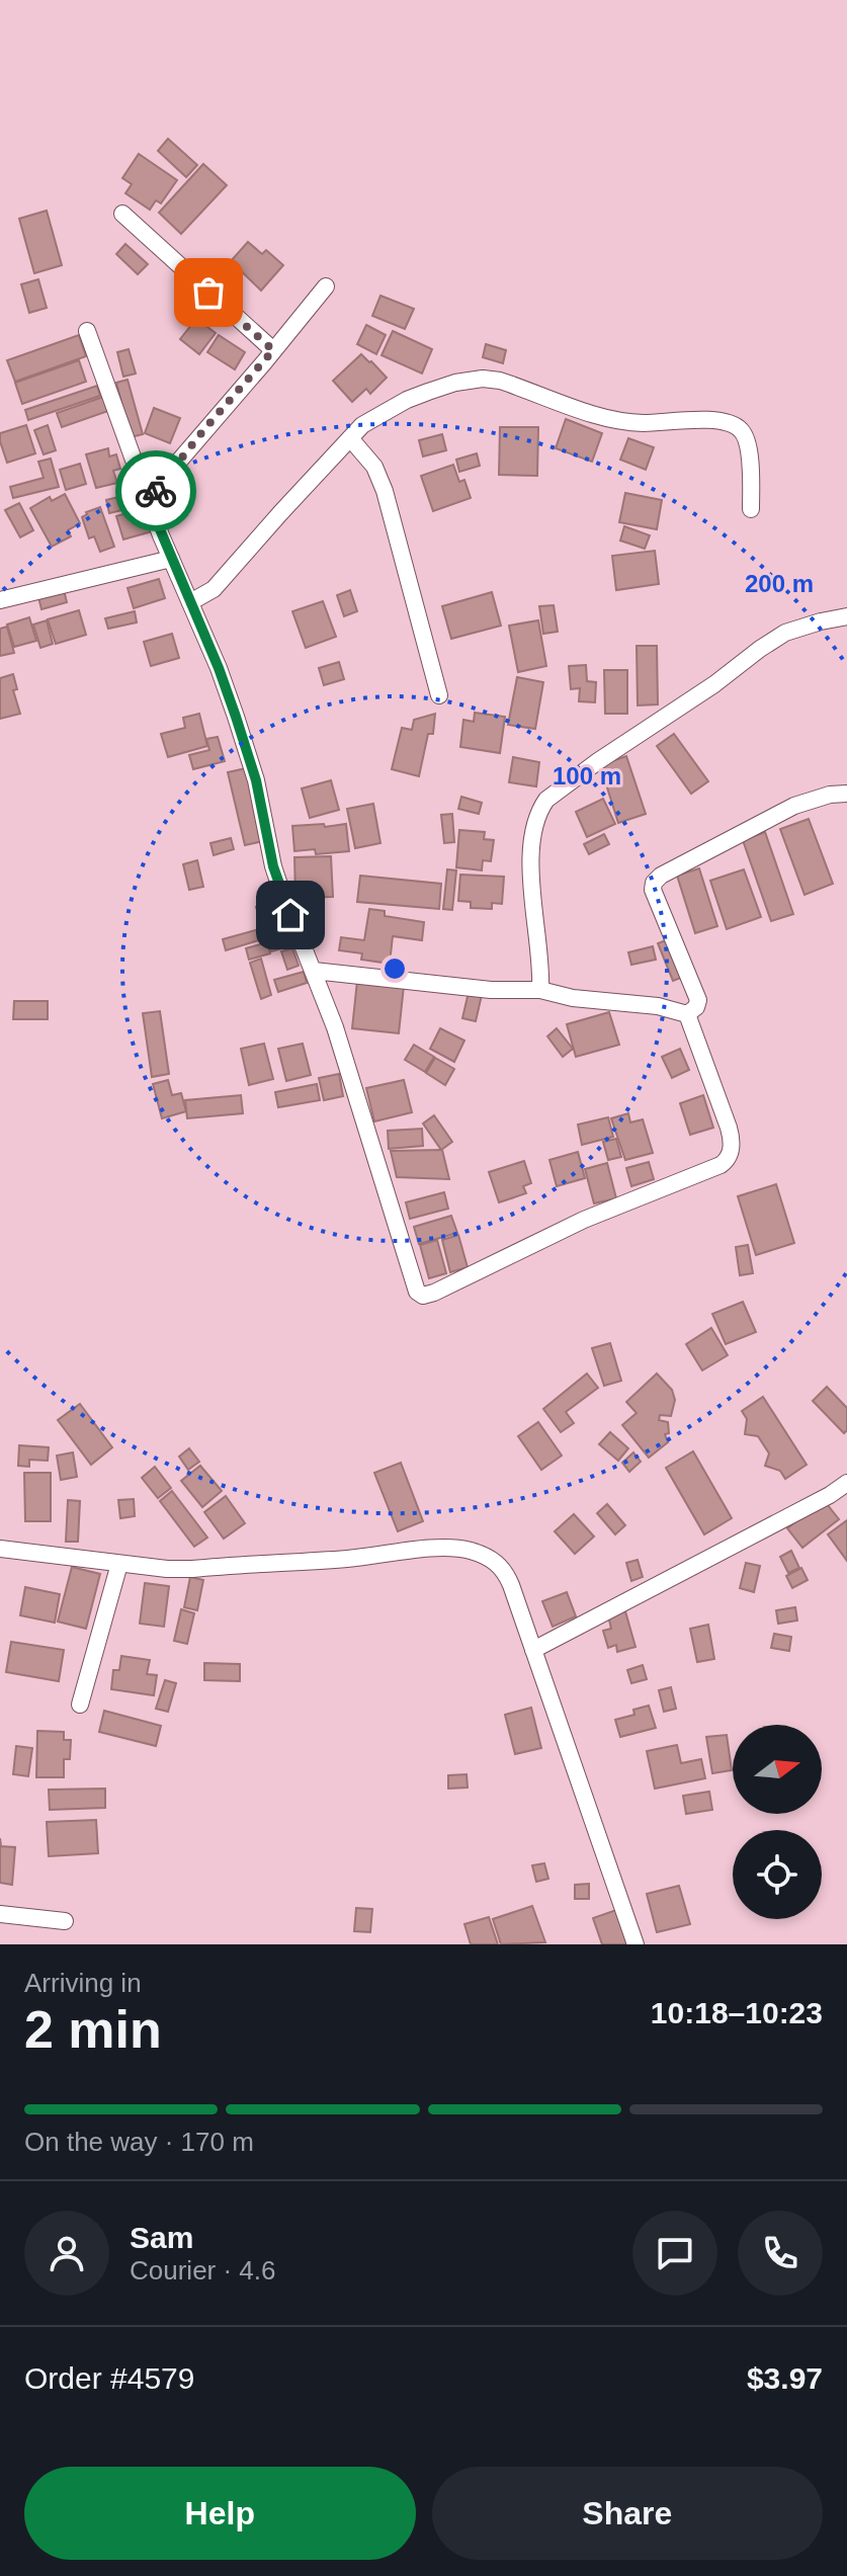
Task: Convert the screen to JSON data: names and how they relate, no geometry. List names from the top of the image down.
{
  "north": "right",
  "page": {
    "heading": ["2 min", "Arriving in", "10:18–10:23"],
    "panel": [
      "Sam",
      "Courier · 4.6",
      "Order #4579",
      "$3.97"
    ],
    "bar": "On the way · 170 m",
    "buttons": ["Help", "Share"]
  },
  "rings": ["200 m", "100 m"]
}
